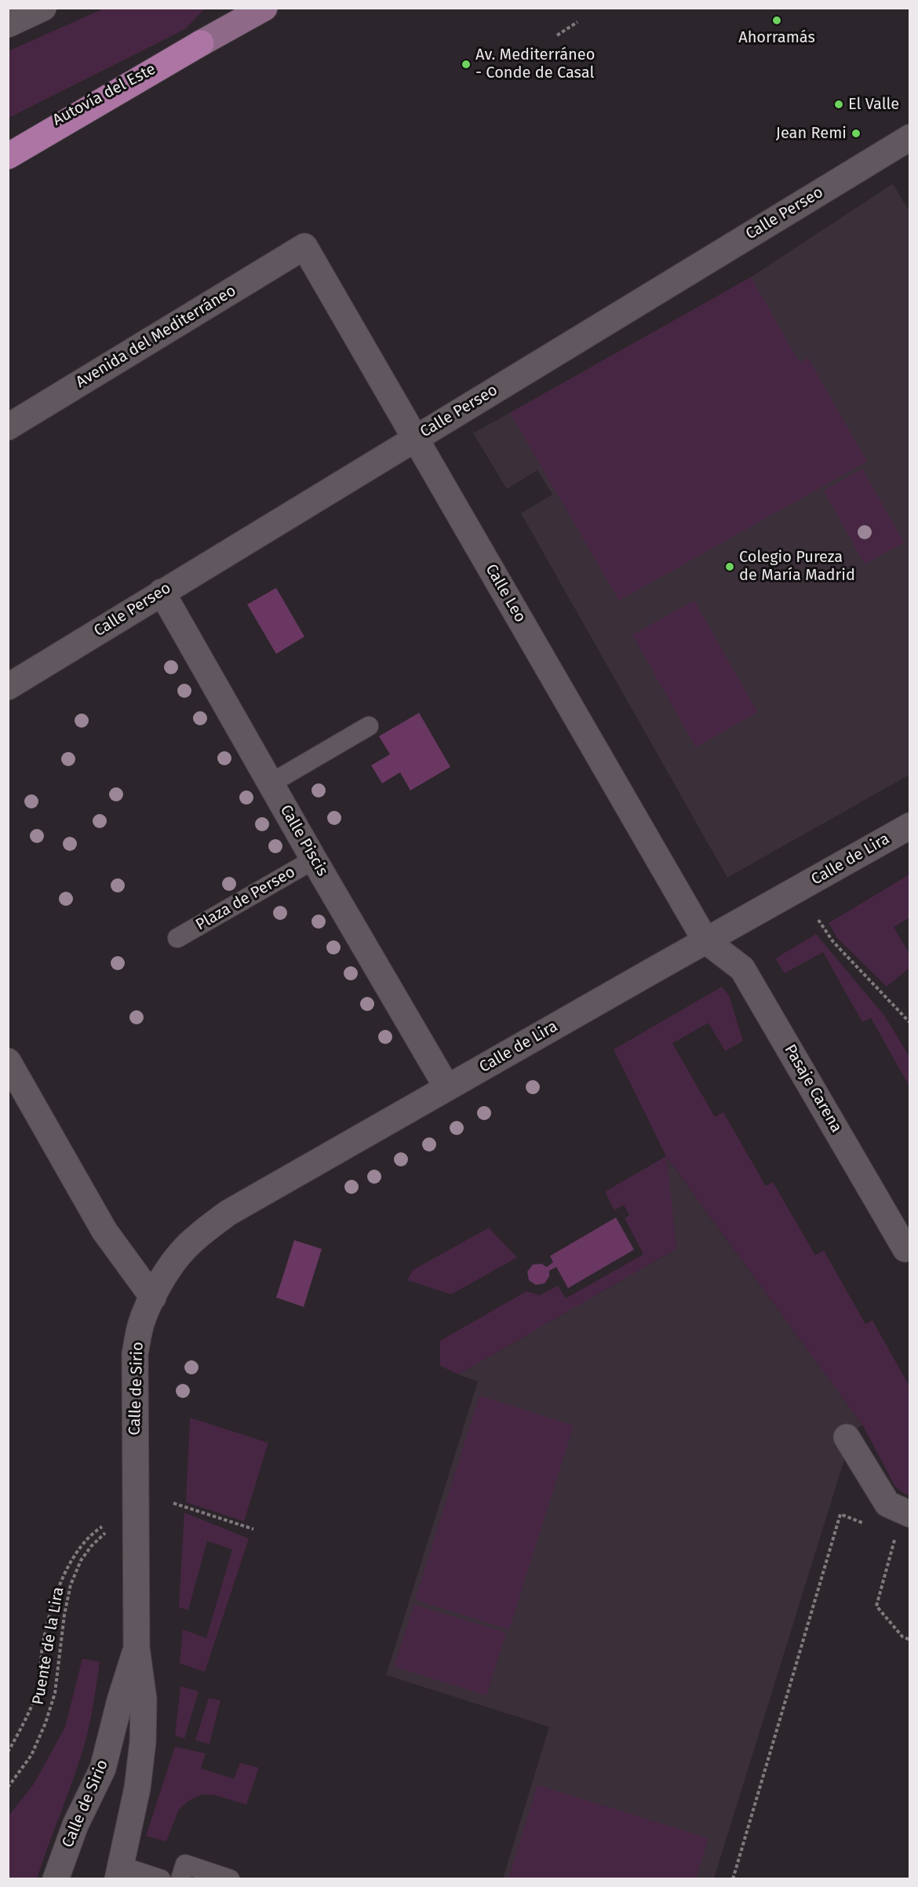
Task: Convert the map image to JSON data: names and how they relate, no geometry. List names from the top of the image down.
{
  "streets": {
    "highway": ["Autovía del Este"],
    "street": [
      "Calle Perseo",
      "Avenida del Mediterráneo",
      "Calle Leo",
      "Calle Piscis",
      "Calle de Lira",
      "Pasaje Carena",
      "Calle de Sirio"
    ],
    "lane": ["Plaza de Perseo"],
    "path": ["Puente de la Lira"]
  },
  "crossings": [
    ["Calle Perseo", "Calle Leo"],
    ["Calle Perseo", "Calle Piscis"],
    ["Avenida del Mediterráneo", "Calle Leo"],
    ["Calle Leo", "Calle de Lira"],
    ["Calle Leo", "Pasaje Carena"],
    ["Calle Piscis", "Calle de Lira"],
    ["Calle Piscis", "Plaza de Perseo"],
    ["Calle de Lira", "Pasaje Carena"],
    ["Calle de Lira", "Calle de Sirio"]
  ],
  "places": [
    "Ahorramás",
    "Av. Mediterráneo - Conde de Casal",
    "El Valle",
    "Jean Remi",
    "Colegio Pureza de María Madrid"
  ]
}
